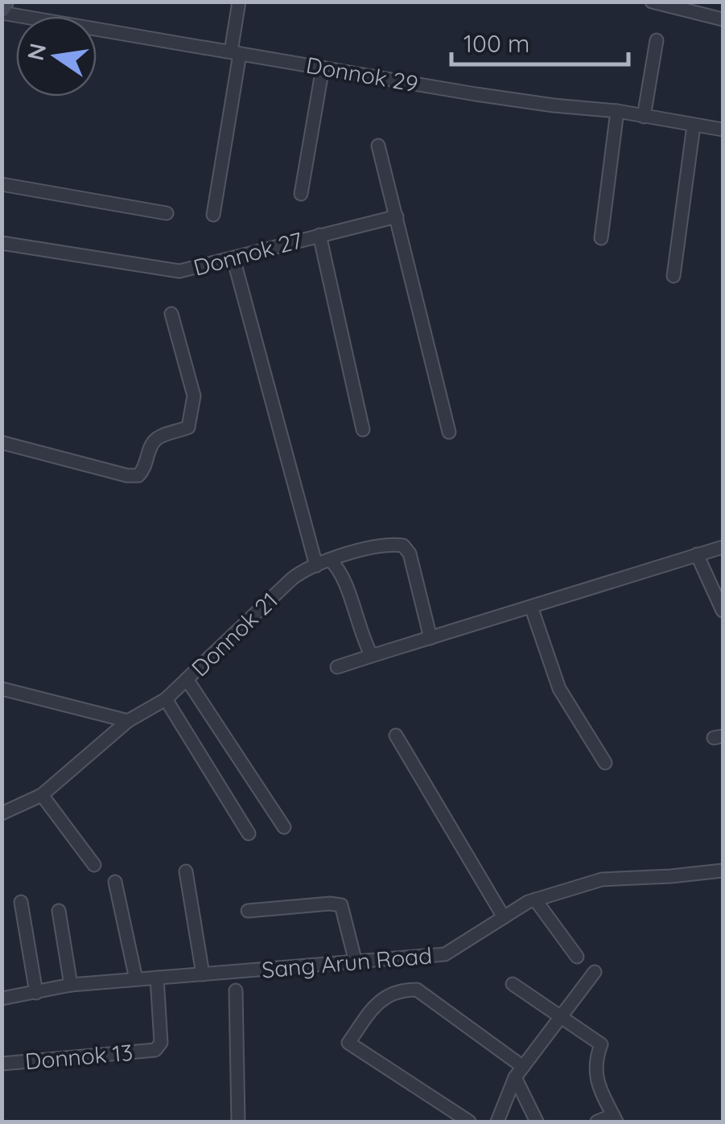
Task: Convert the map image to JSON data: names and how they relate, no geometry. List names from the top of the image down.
{
  "streets": {
    "street": [
      "Donnok 29",
      "Donnok 27",
      "Donnok 21",
      "Sang Arun Road",
      "Donnok 13"
    ]
  },
  "crossings": [
    ["Sang Arun Road", "Donnok 13"]
  ],
  "scale_bar": "100 m",
  "north": "left"
}
